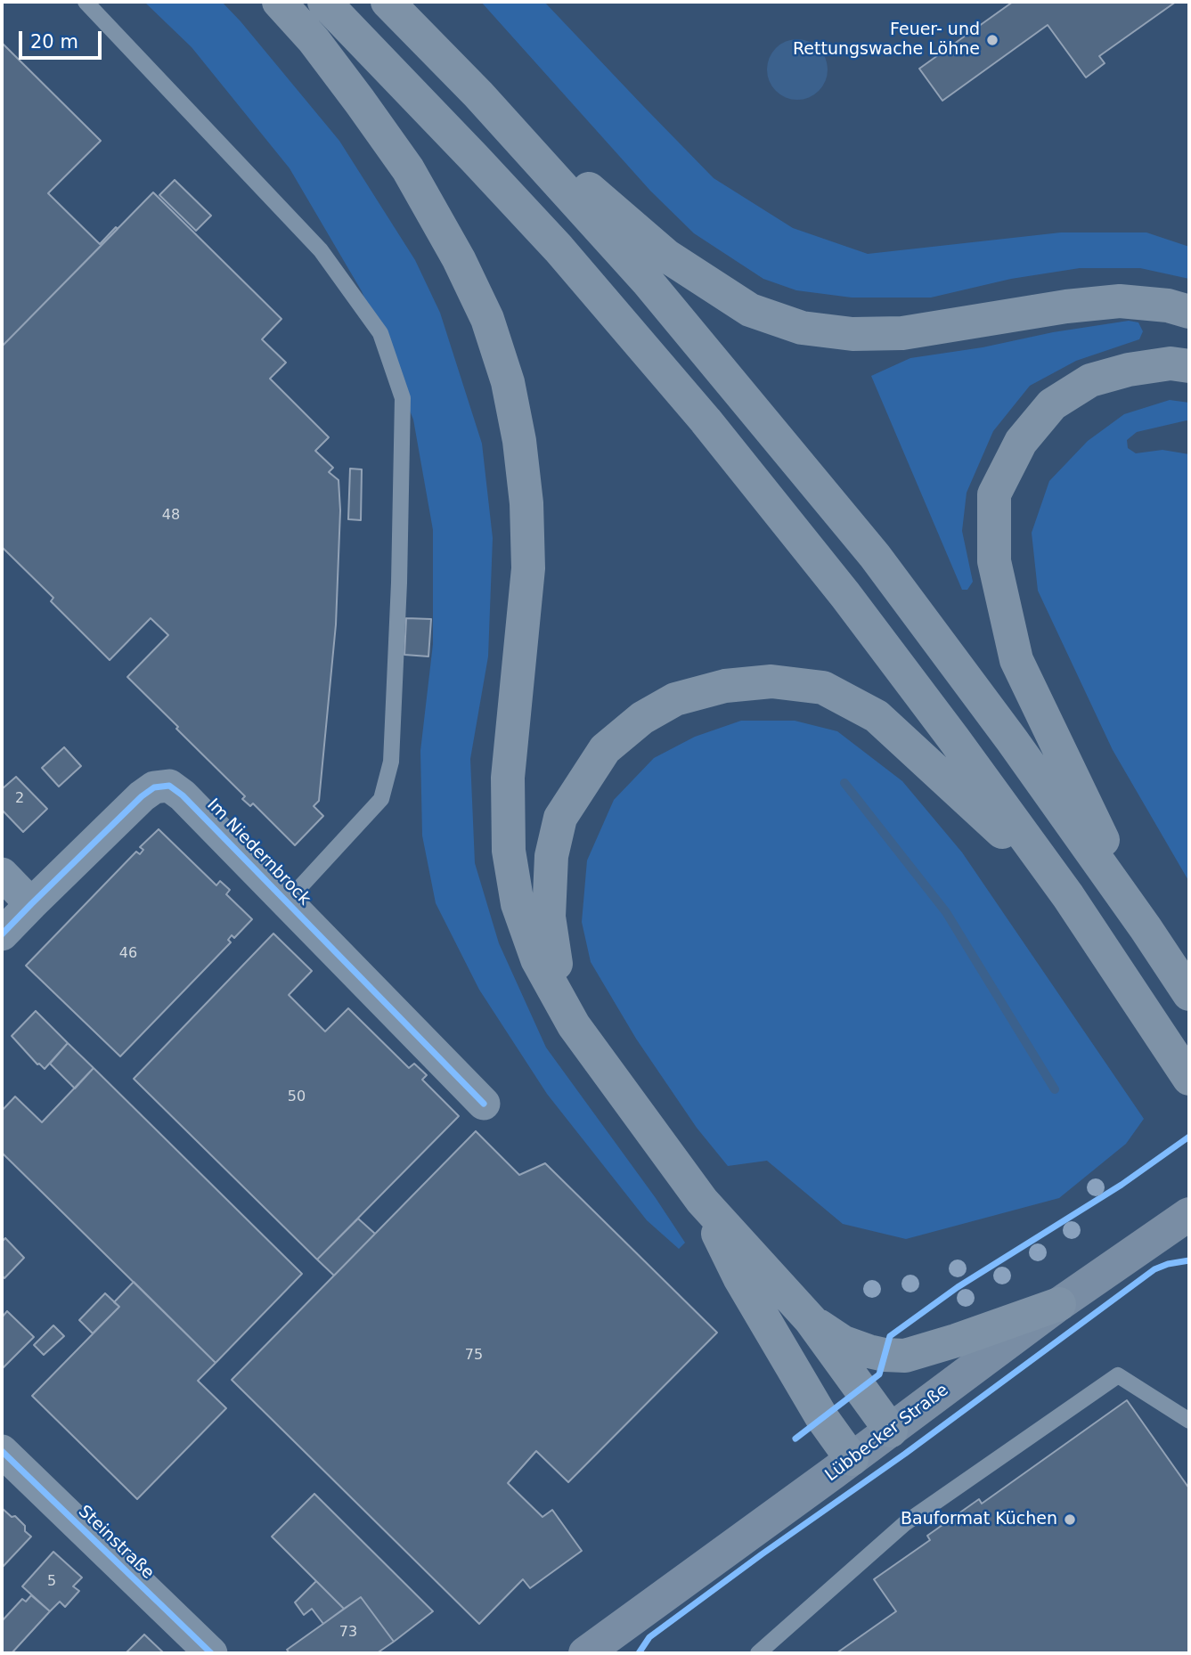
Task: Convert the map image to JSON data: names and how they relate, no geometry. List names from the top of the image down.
{
  "streets": {
    "main road": ["Lübbecker Straße"],
    "street": ["Im Niedernbrock", "Steinstraße"]
  },
  "places": ["Feuer- und Rettungswache Löhne", "Bauformat Küchen"],
  "house_numbers": [
    "48",
    "2",
    "46",
    "50",
    "75",
    "5",
    "73"
  ],
  "scale_bar": "20 m"
}
